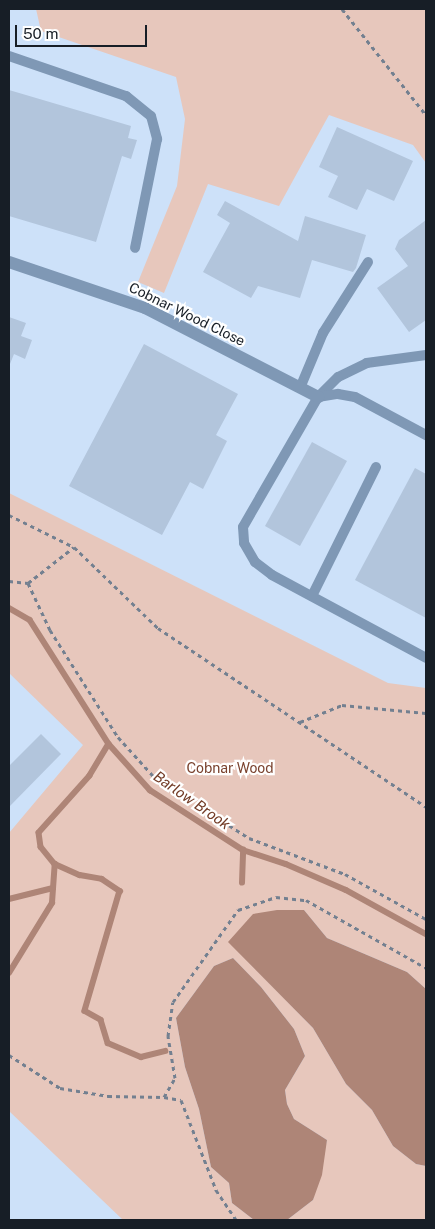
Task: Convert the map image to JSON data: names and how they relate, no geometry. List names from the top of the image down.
{
  "streets": {
    "street": ["Cobnar Wood Close"]
  },
  "water": ["Barlow Brook"],
  "parks": ["Cobnar Wood"],
  "scale_bar": "50 m"
}
